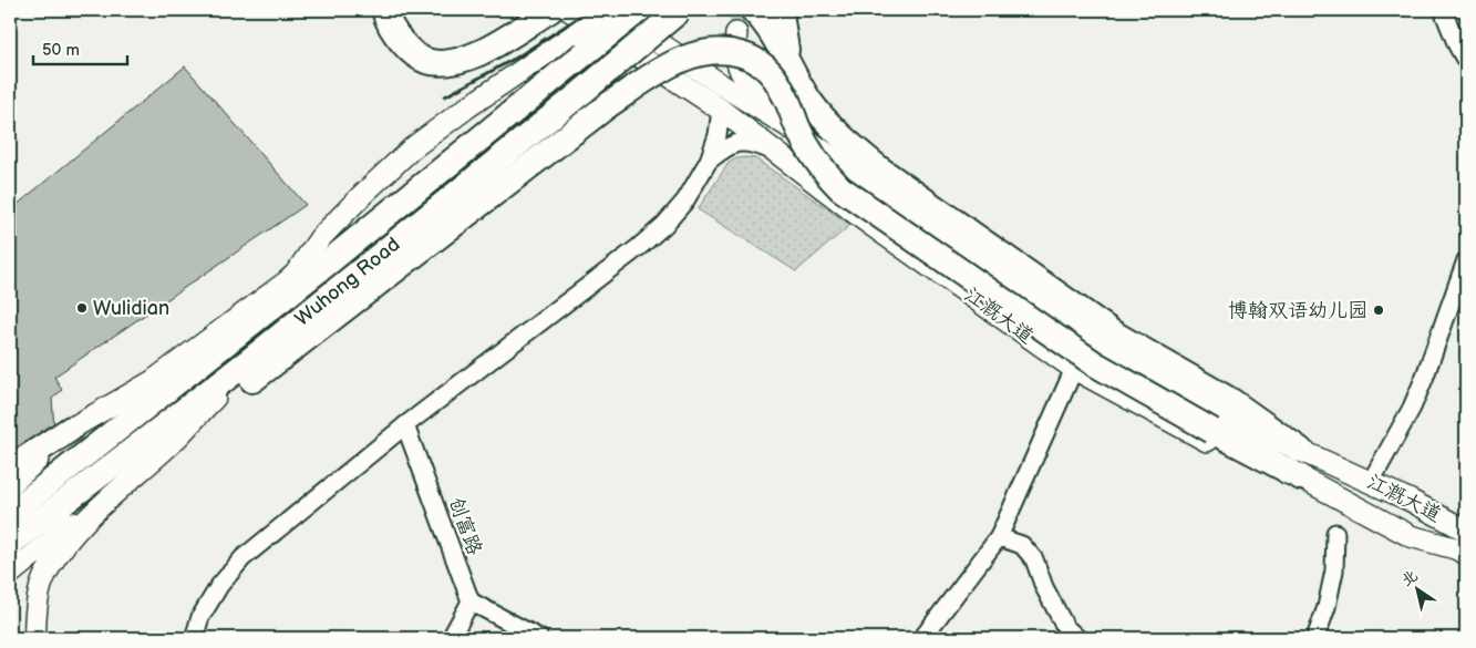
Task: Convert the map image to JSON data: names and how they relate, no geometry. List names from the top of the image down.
{
  "streets": {
    "highway": ["Wuhong Road"],
    "main road": ["江溉大道"],
    "street": ["创富路"]
  },
  "places": ["Wulidian", "博翰双语幼儿园"],
  "scale_bar": "50 m",
  "north": "top left"
}
